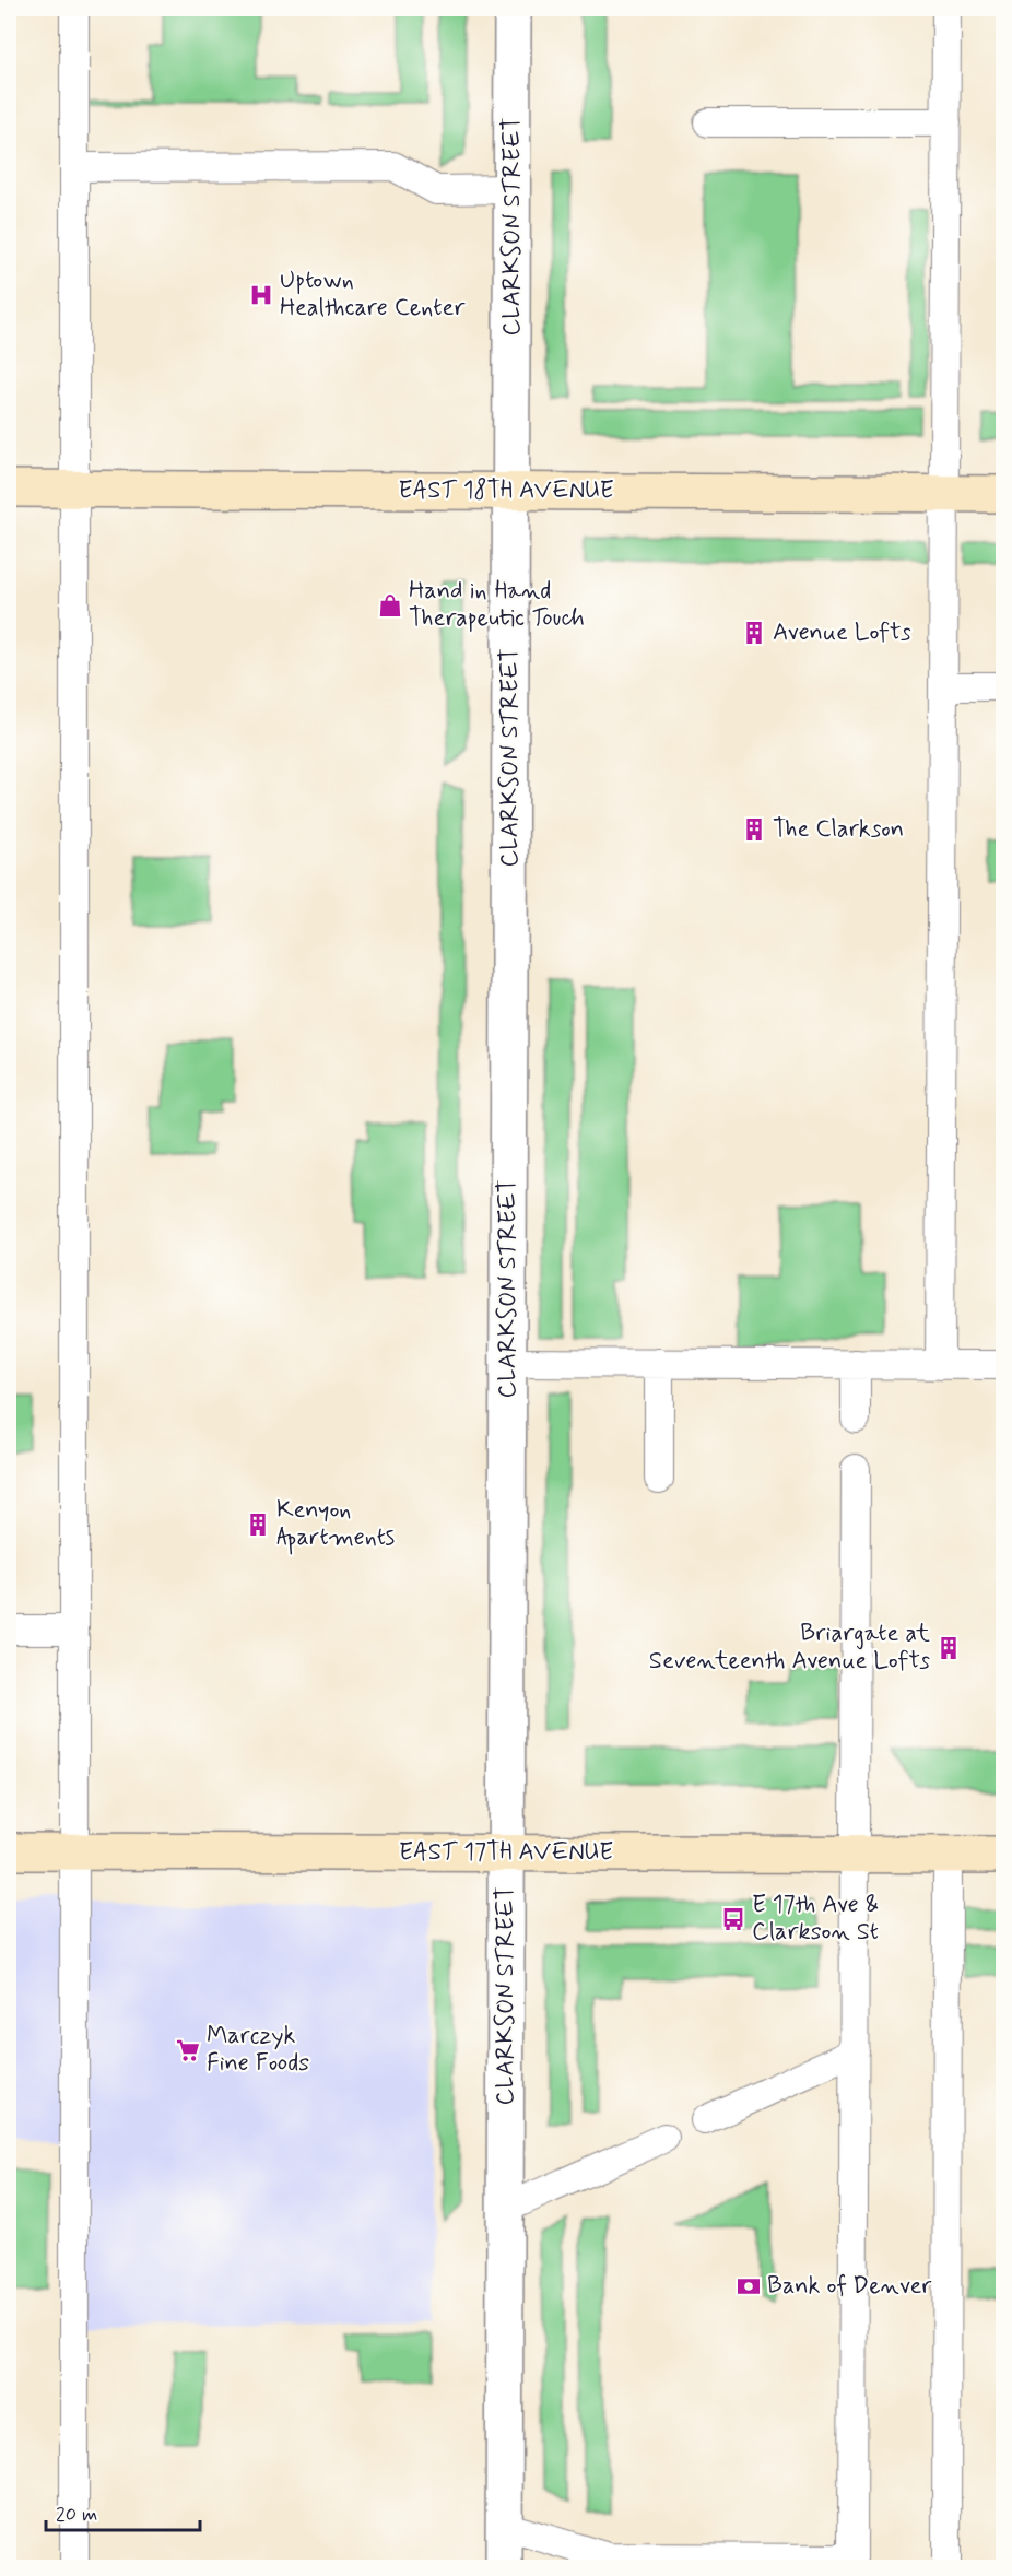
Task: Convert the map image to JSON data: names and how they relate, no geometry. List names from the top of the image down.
{
  "streets": {
    "main road": ["EAST 18TH AVENUE", "EAST 17TH AVENUE"],
    "street": ["CLARKSON STREET"]
  },
  "crossings": [
    ["CLARKSON STREET", "EAST 18TH AVENUE"],
    ["CLARKSON STREET", "EAST 17TH AVENUE"]
  ],
  "places": {
    "hospital": ["Uptown Healthcare Center"],
    "shop": ["Hand in Hand Therapeutic Touch"],
    "building": [
      "Avenue Lofts",
      "The Clarkson",
      "Kenyon Apartments",
      "Briargate at Seventeenth Avenue Lofts"
    ],
    "bus stop": ["E 17th Ave & Clarkson St"],
    "supermarket": ["Marczyk Fine Foods"],
    "bank": ["Bank of Denver"]
  },
  "scale_bar": "20 m"
}
